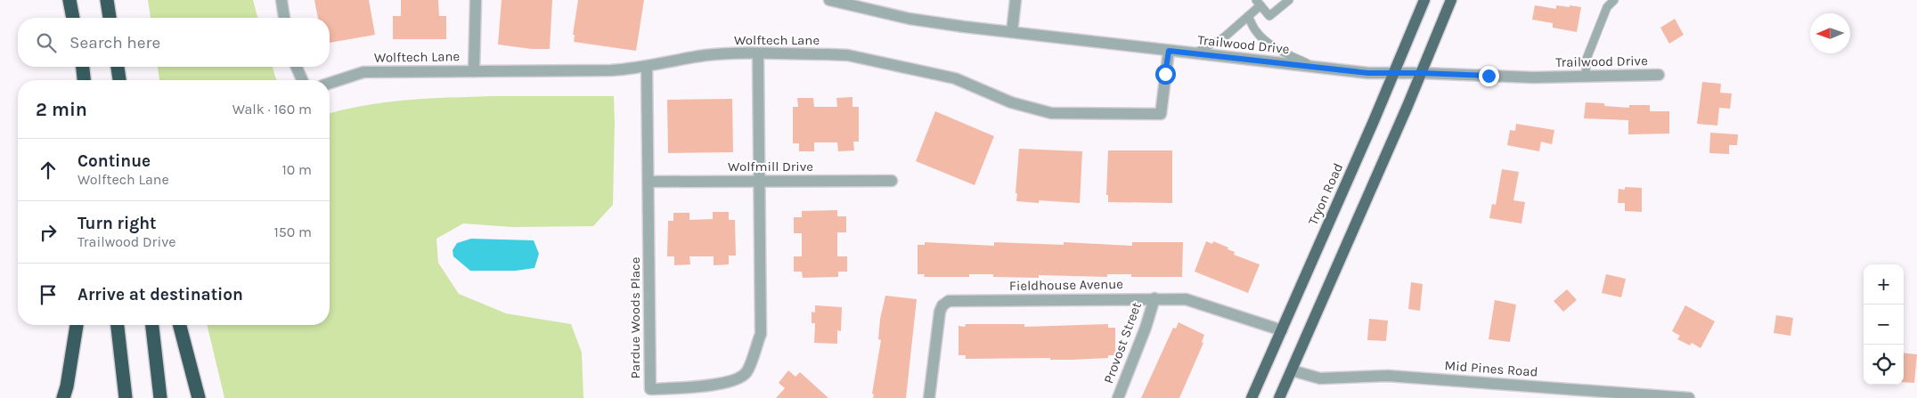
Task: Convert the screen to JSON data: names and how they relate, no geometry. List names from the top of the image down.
{
  "streets": {
    "main road": ["Tryon Road"],
    "street": [
      "Wolftech Lane",
      "Trailwood Drive",
      "Wolfmill Drive",
      "Fieldhouse Avenue",
      "Pardue Woods Place",
      "Provost Street",
      "Mid Pines Road"
    ]
  },
  "crossings": [
    ["Wolftech Lane", "Trailwood Drive"],
    ["Wolftech Lane", "Pardue Woods Place"],
    ["Trailwood Drive", "Tryon Road"],
    ["Wolfmill Drive", "Pardue Woods Place"],
    ["Tryon Road", "Fieldhouse Avenue"],
    ["Fieldhouse Avenue", "Provost Street"]
  ],
  "north": "left",
  "page": {
    "search": "Search here",
    "heading": ["2 min", "Walk · 160 m"],
    "list": [
      ["Continue", "Wolftech Lane", "10 m"],
      ["Turn right", "Trailwood Drive", "150 m"],
      "Arrive at destination"
    ],
    "map_buttons": ["+", "−"]
  }
}
